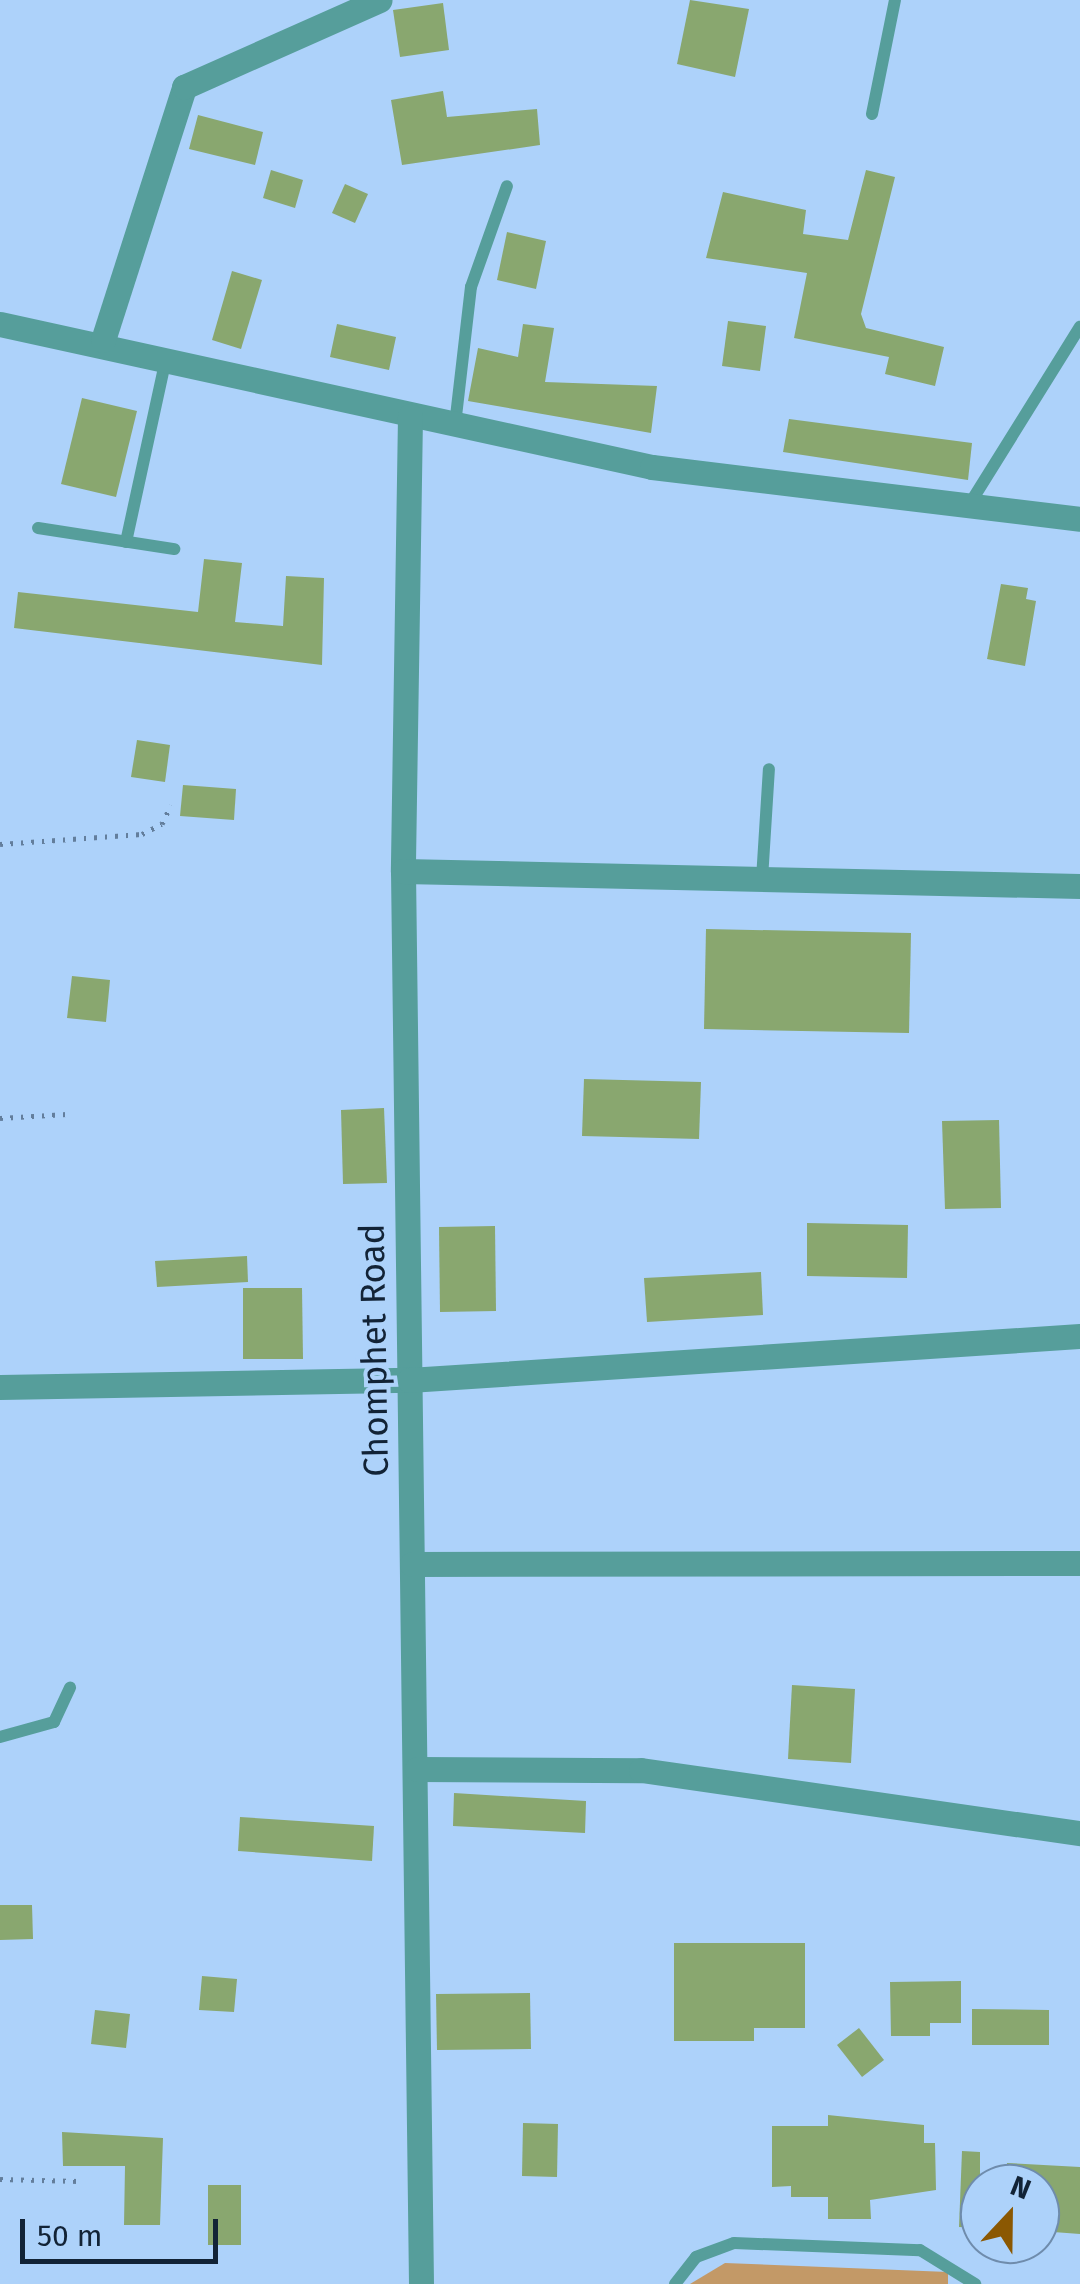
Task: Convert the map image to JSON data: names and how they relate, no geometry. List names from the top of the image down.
{
  "streets": {
    "street": ["Chomphet Road"]
  },
  "scale_bar": "50 m",
  "north": "top"
}
